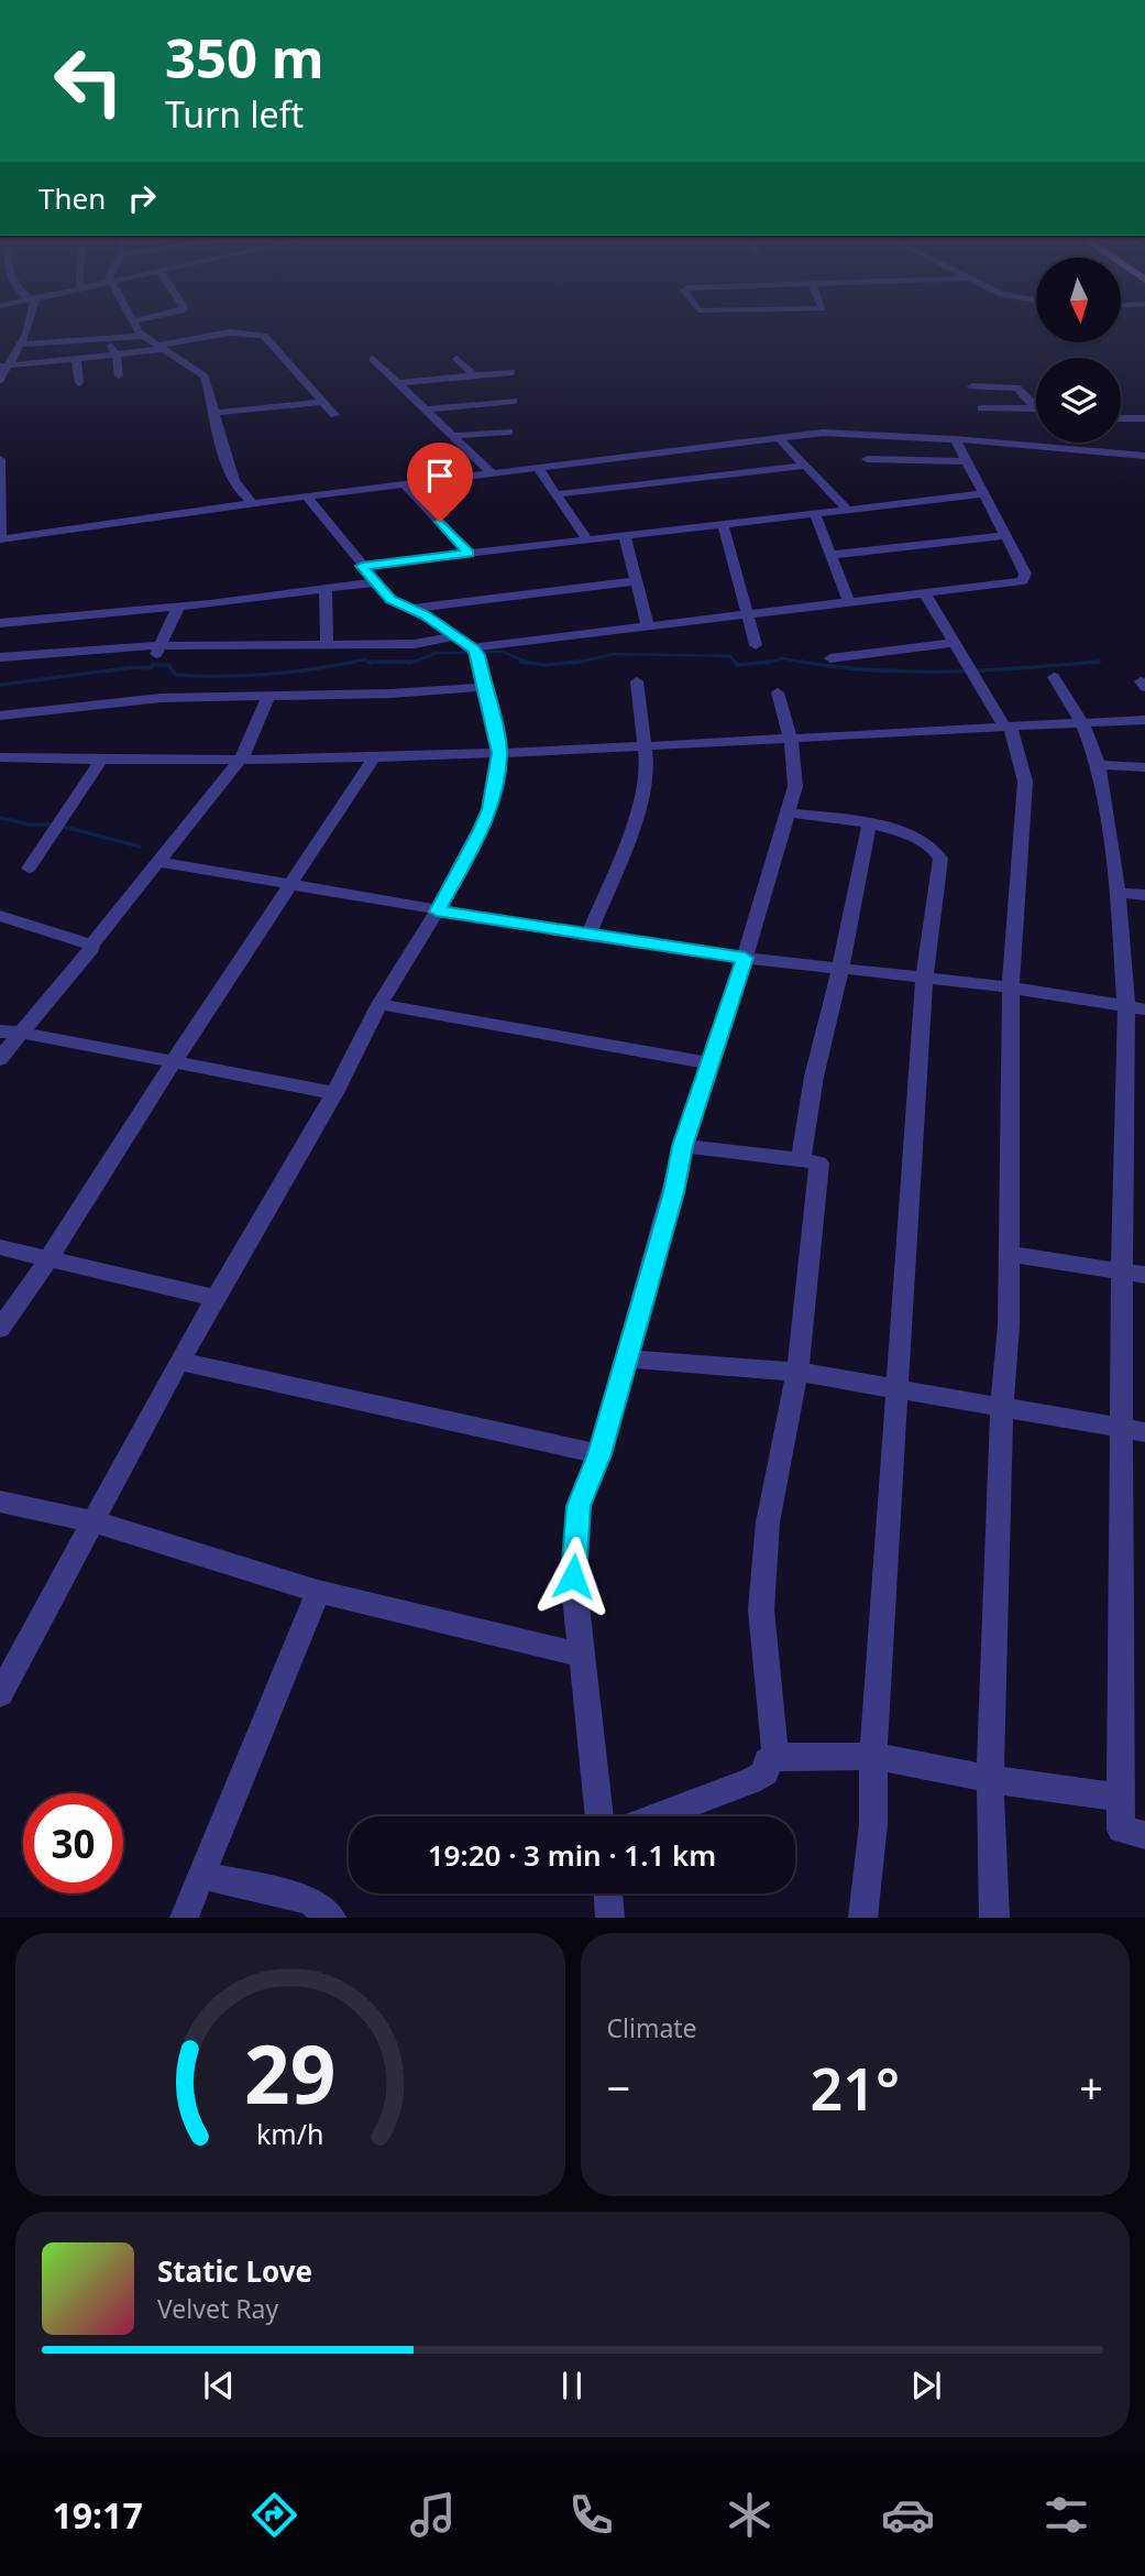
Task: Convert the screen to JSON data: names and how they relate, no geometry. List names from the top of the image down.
{
  "north": "bottom",
  "page": {
    "turn": ["350 m", "Turn left"],
    "then": "Then",
    "limit": "30",
    "trip": "19:20 · 3 min · 1.1 km",
    "tile": "Climate",
    "heat": ["−", "21°", "+"],
    "song": ["Static Love", "Velvet Ray"],
    "tabs": "19:17",
    "gauge": ["29", "km/h"]
  }
}
